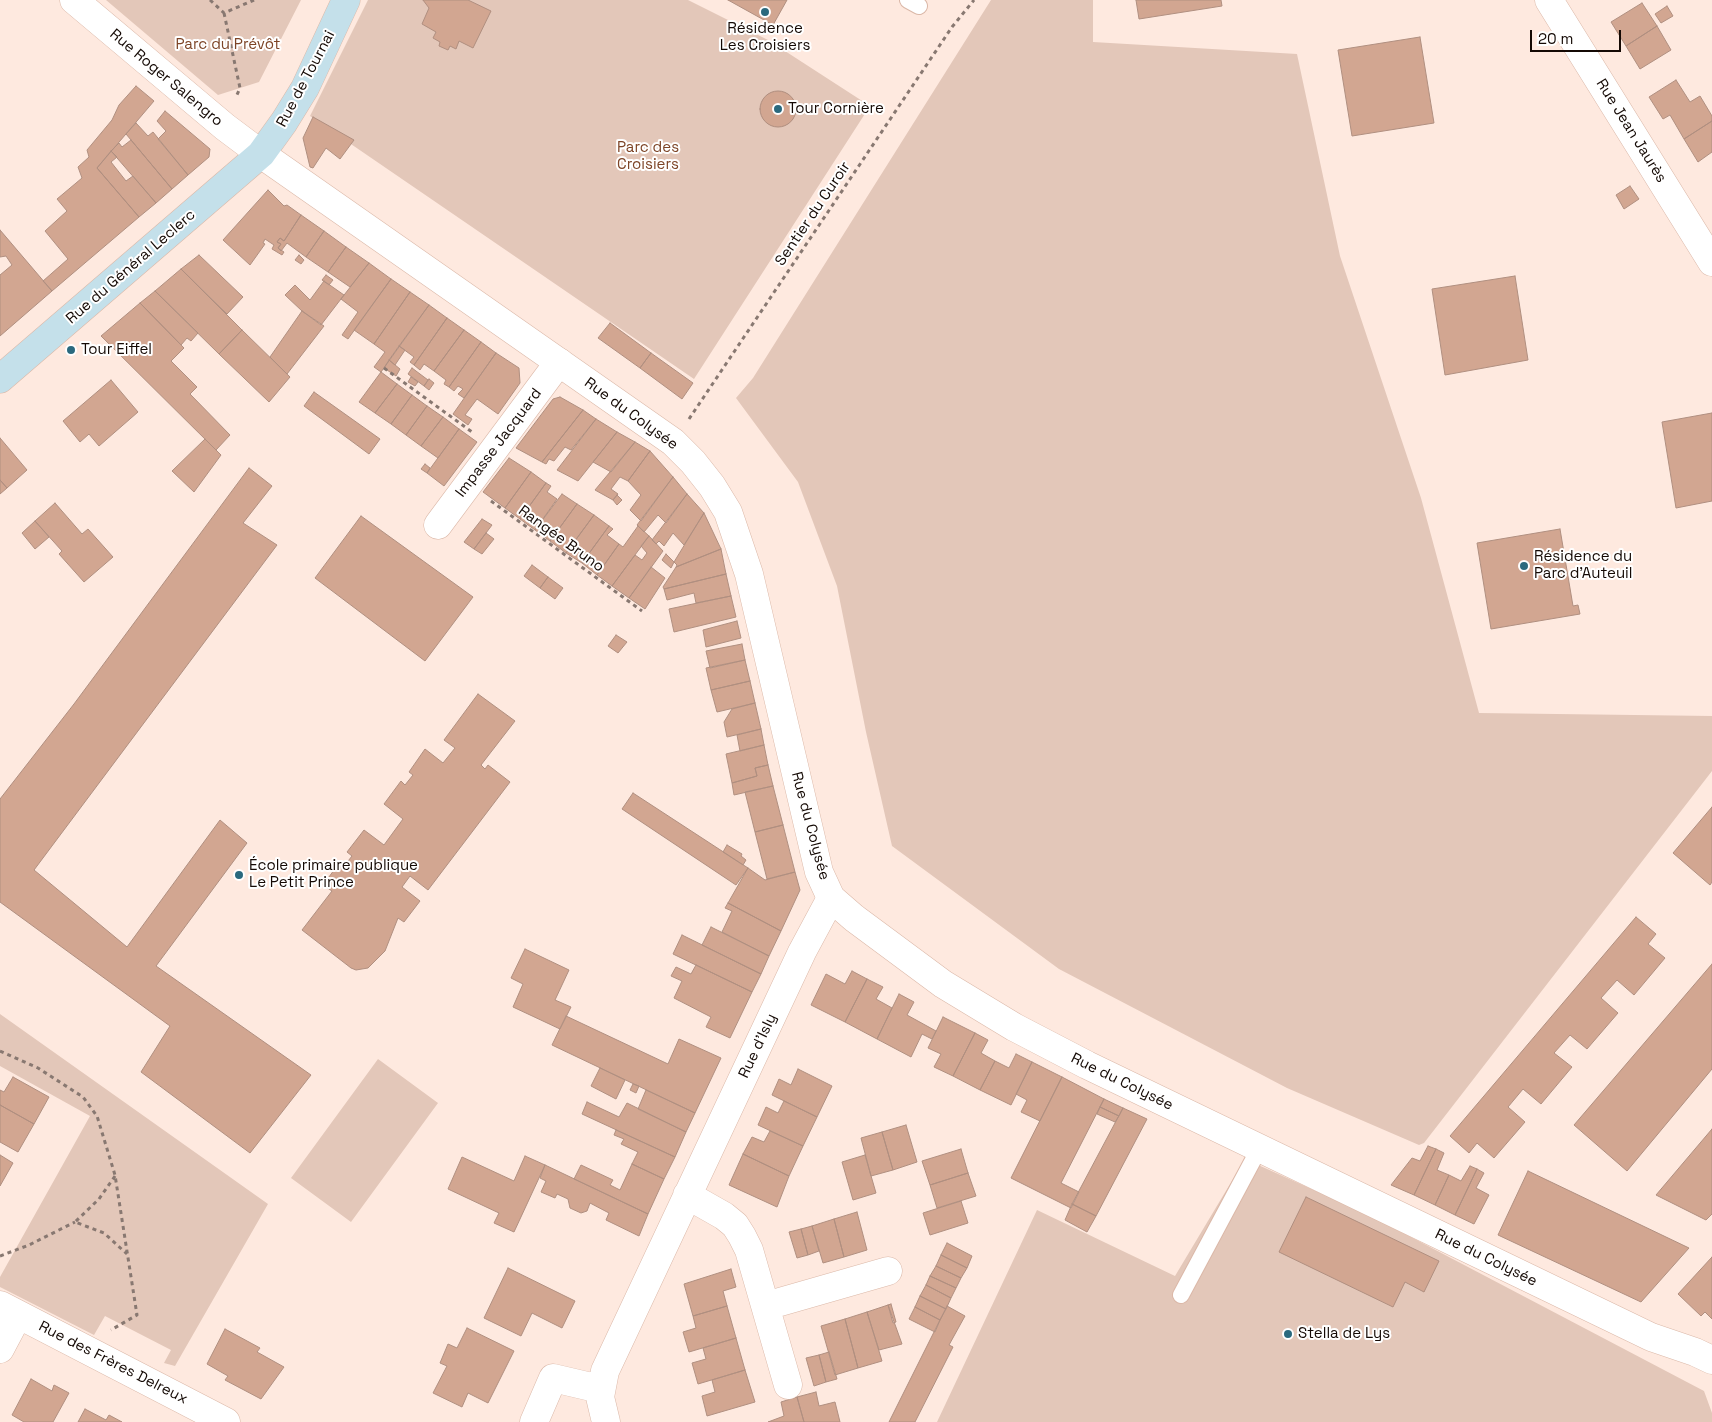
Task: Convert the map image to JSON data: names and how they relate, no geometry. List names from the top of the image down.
{
  "streets": {
    "main road": ["Rue de Tournai", "Rue du Général Leclerc"],
    "street": [
      "Rue Roger Salengro",
      "Rue Jean Jaurès",
      "Rue du Colysée",
      "Impasse Jacquard",
      "Rue d'Isly",
      "Rue des Frères Delreux"
    ],
    "path": ["Sentier du Curoir", "Rangée Bruno"]
  },
  "crossings": [
    ["Rue Roger Salengro", "Rue de Tournai"],
    ["Rue Roger Salengro", "Rue du Général Leclerc"],
    ["Rue Roger Salengro", "Rue du Colysée"],
    ["Rue de Tournai", "Rue du Général Leclerc"],
    ["Rue de Tournai", "Rue du Colysée"],
    ["Sentier du Curoir", "Rue du Colysée"],
    ["Rue du Général Leclerc", "Rue du Colysée"],
    ["Rue du Colysée", "Impasse Jacquard"],
    ["Rue du Colysée", "Rue d'Isly"],
    ["Impasse Jacquard", "Rangée Bruno"]
  ],
  "parks": ["Parc du Prévôt", "Parc des Croisiers"],
  "places": [
    "Résidence Les Croisiers",
    "Tour Cornière",
    "Tour Eiffel",
    "Résidence du Parc d'Auteuil",
    "École primaire publique Le Petit Prince",
    "Stella de Lys"
  ],
  "scale_bar": "20 m"
}
